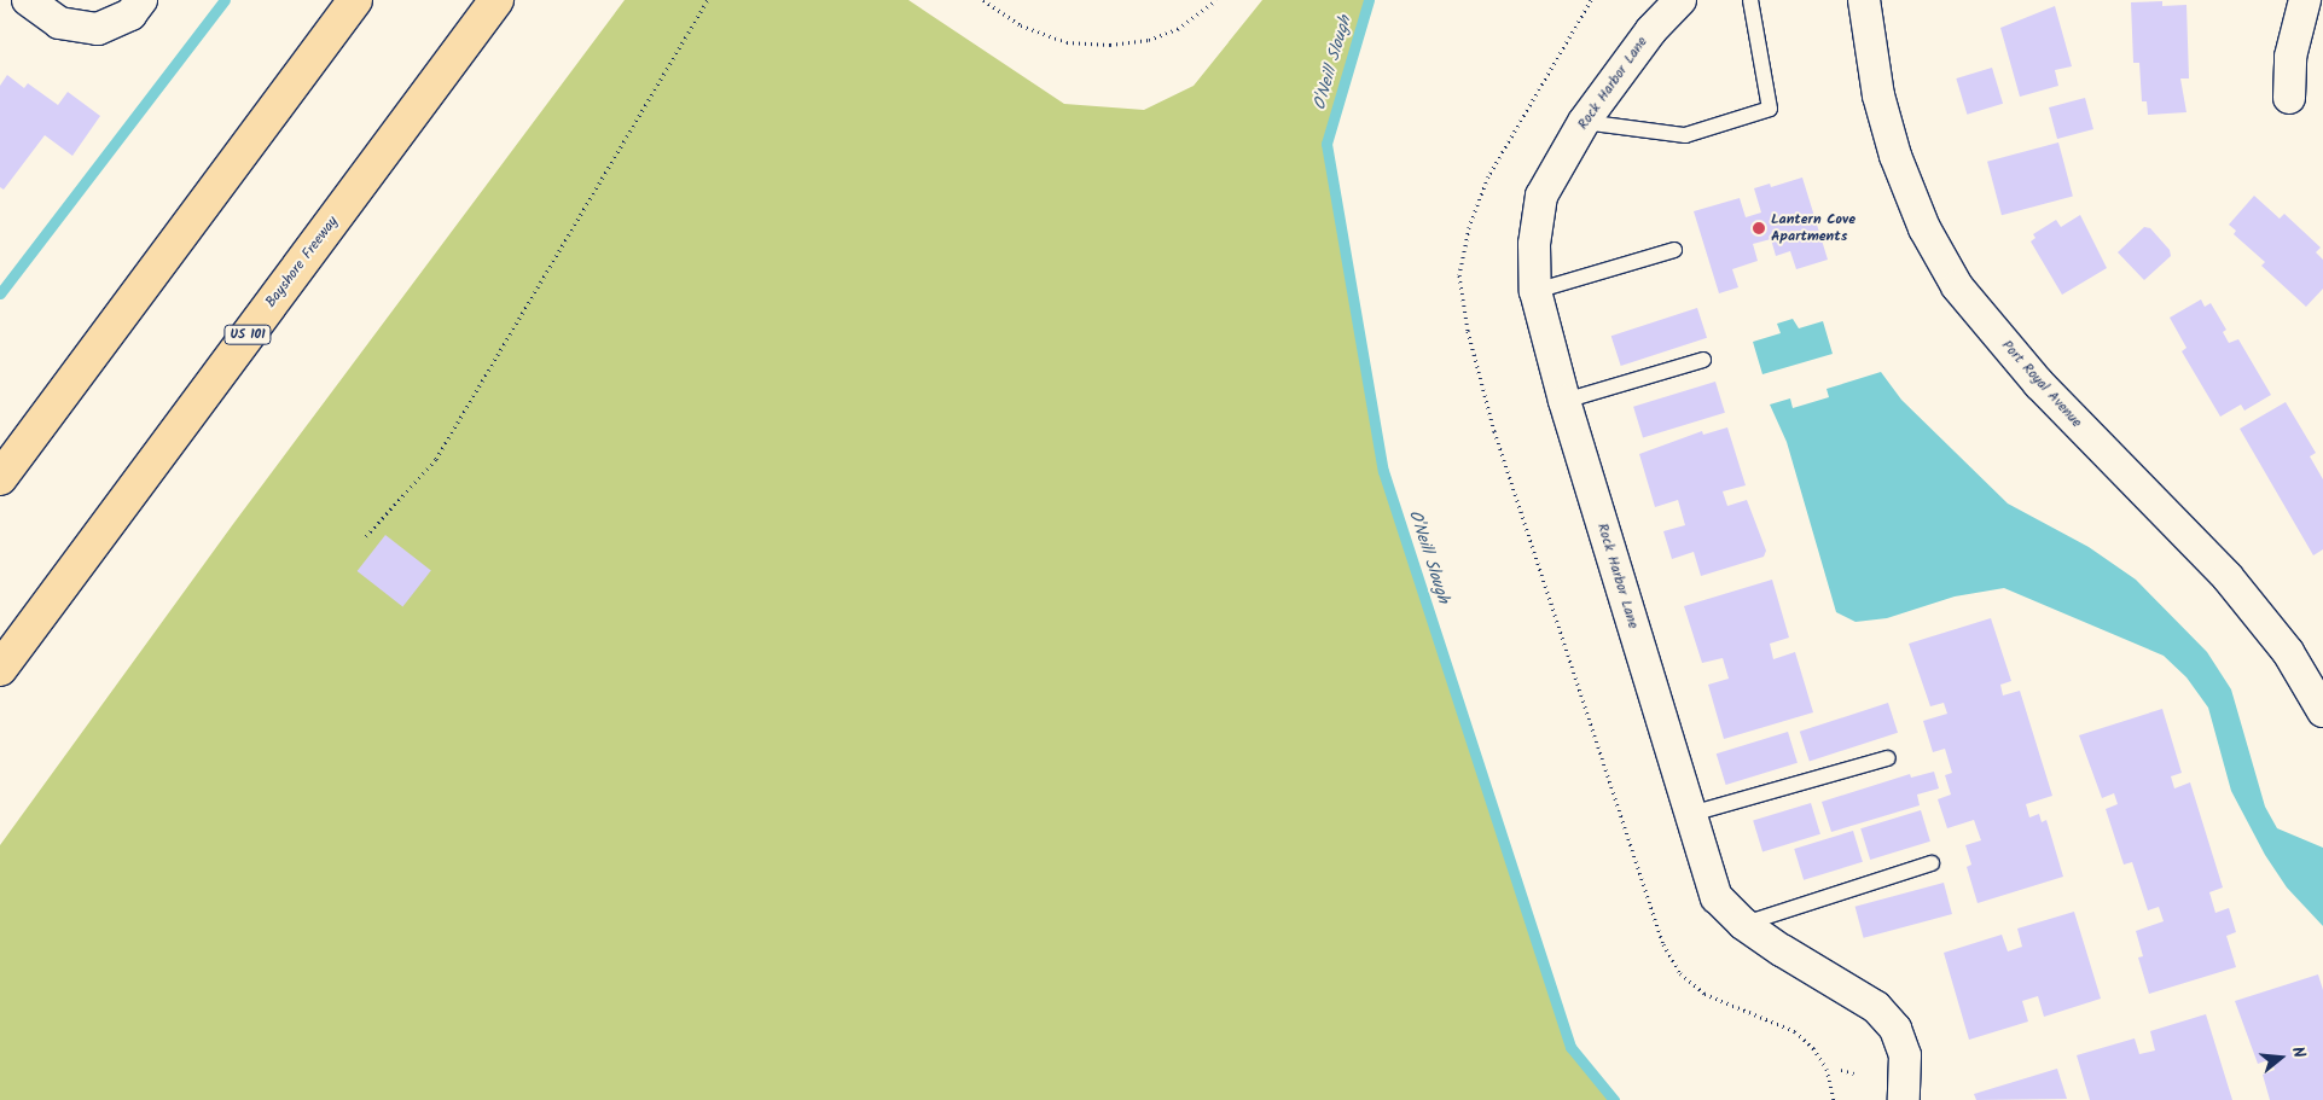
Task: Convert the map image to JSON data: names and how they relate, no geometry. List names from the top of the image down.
{
  "streets": {
    "highway": ["Bayshore Freeway", "US 101"],
    "street": ["Rock Harbor Lane", "Port Royal Avenue"]
  },
  "water": ["O'Neill Slough"],
  "places": ["Lantern Cove Apartments"],
  "north": "right"
}
